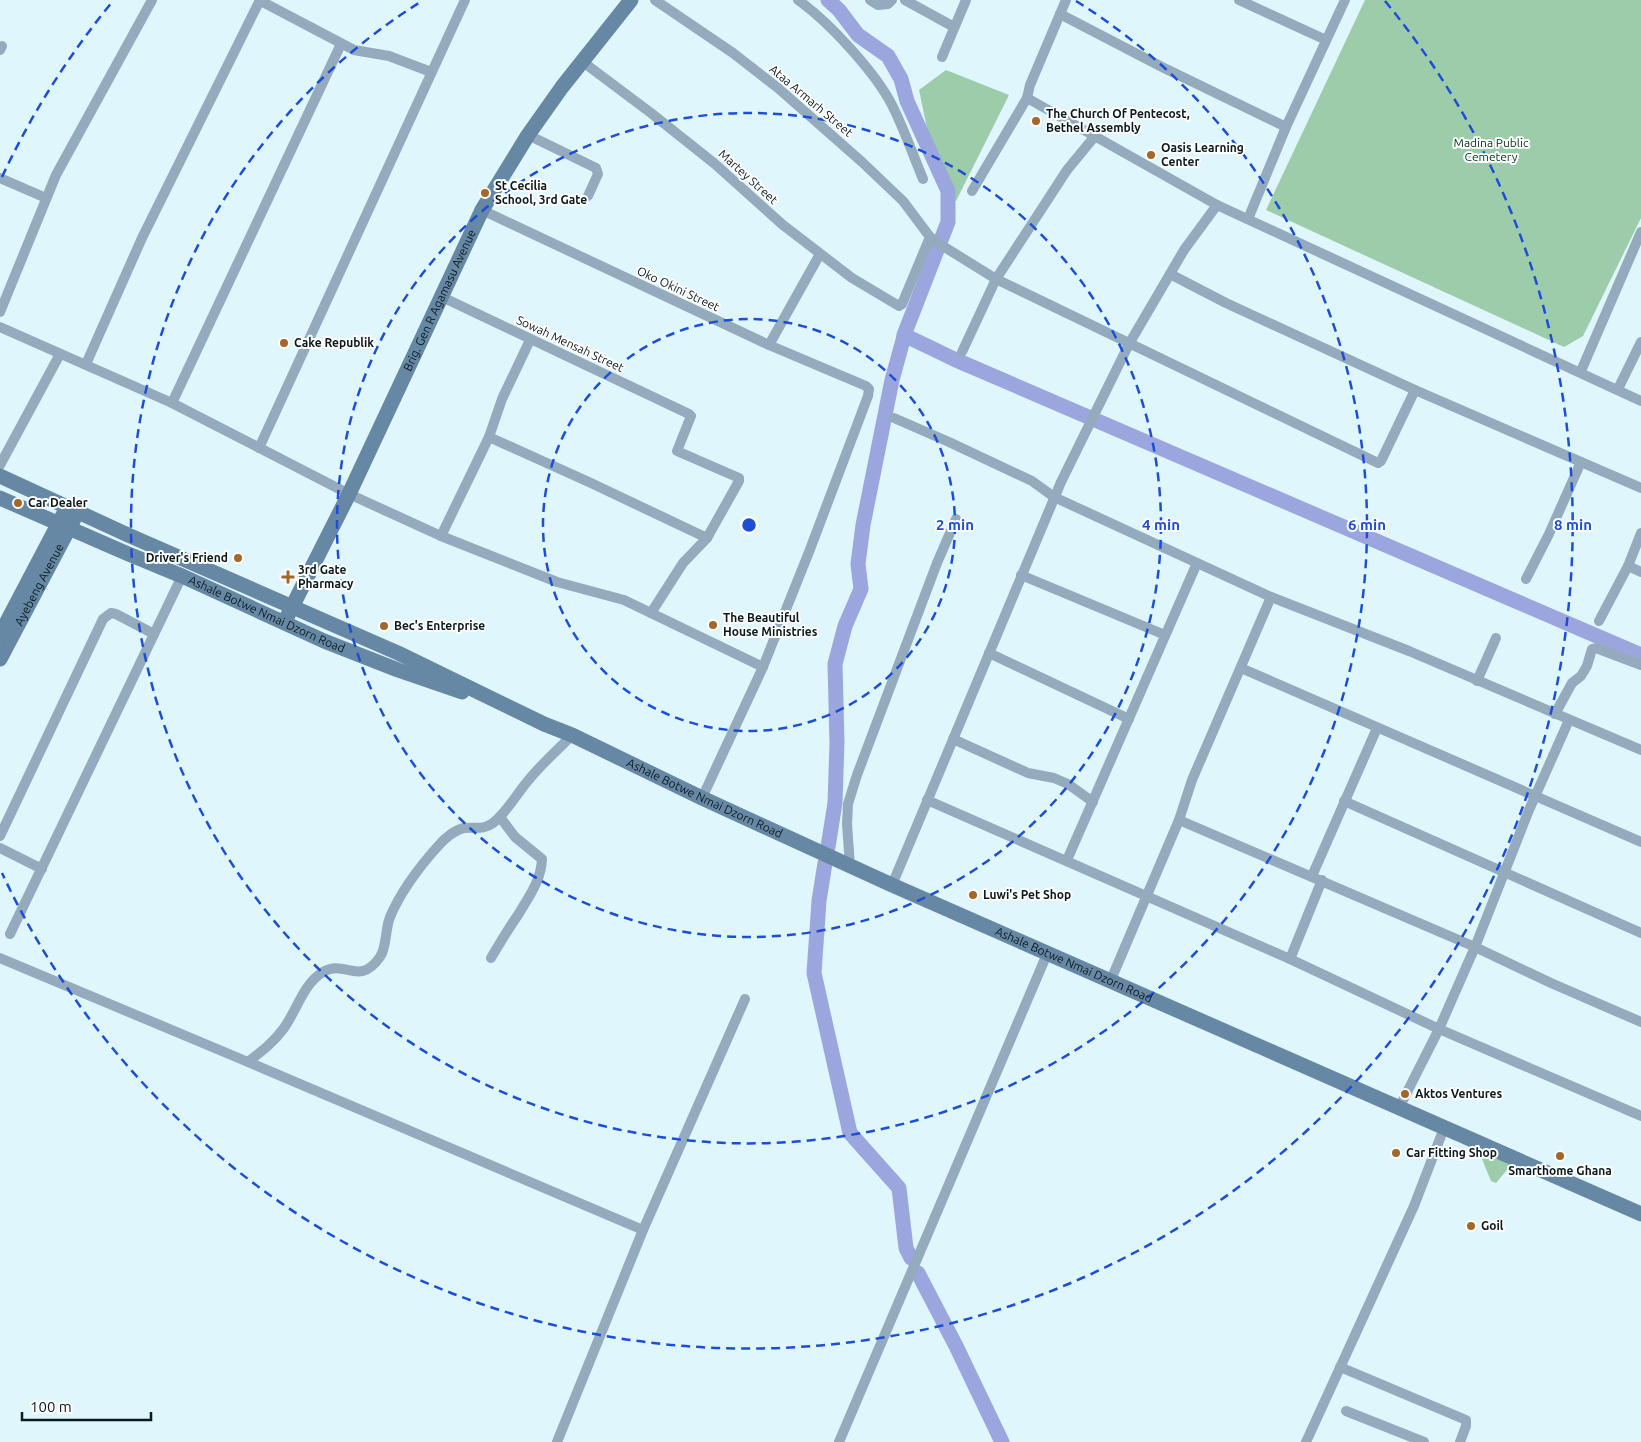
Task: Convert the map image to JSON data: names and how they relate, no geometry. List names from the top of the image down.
{
  "streets": {
    "main road": ["Brig. Gen R Agamasu Avenue", "Ayebeng Avenue", "Ashale Botwe Nmai Dzorn Road"],
    "street": [
      "Ataa Armarh Street",
      "Martey Street",
      "Oko Okini Street",
      "Sowah Mensah Street"
    ]
  },
  "crossings": [
    ["Ataa Armarh Street", "Martey Street"],
    ["Martey Street", "Brig. Gen R Agamasu Avenue"],
    ["Oko Okini Street", "Brig. Gen R Agamasu Avenue"],
    ["Brig. Gen R Agamasu Avenue", "Sowah Mensah Street"],
    ["Brig. Gen R Agamasu Avenue", "Ashale Botwe Nmai Dzorn Road"],
    ["Ayebeng Avenue", "Ashale Botwe Nmai Dzorn Road"]
  ],
  "parks": ["Madina Public Cemetery"],
  "places": {
    "other": [
      "The Church Of Pentecost, Bethel Assembly",
      "Oasis Learning Center",
      "St Cecilia School, 3rd Gate",
      "Cake Republik",
      "Car Dealer",
      "Driver's Friend",
      "The Beautiful House Ministries",
      "Bec's Enterprise",
      "Luwi's Pet Shop",
      "Aktos Ventures",
      "Car Fitting Shop",
      "Smarthome Ghana",
      "Goil"
    ],
    "health": ["3rd Gate Pharmacy"]
  },
  "scale_bar": "100 m",
  "rings": [
    "2 min",
    "4 min",
    "6 min",
    "8 min"
  ]
}
